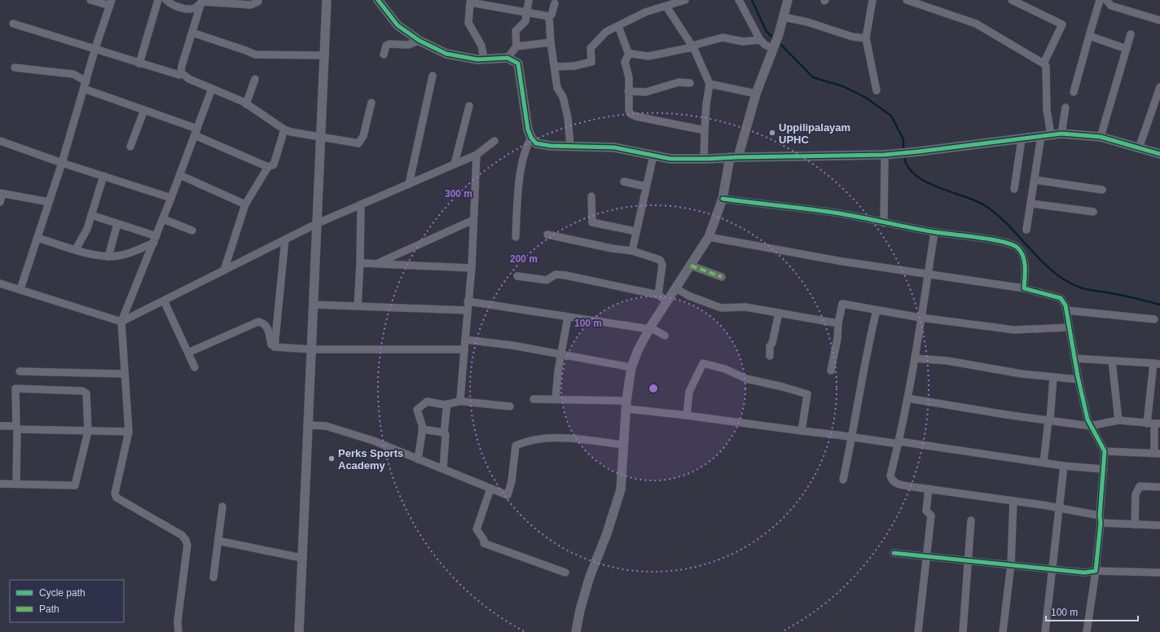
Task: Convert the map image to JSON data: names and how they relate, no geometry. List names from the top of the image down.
{
  "places": ["Uppilipalayam UPHC", "Perks Sports Academy"],
  "legend": ["Cycle path", "Path"],
  "scale_bar": "100 m",
  "rings": ["300 m", "200 m", "100 m"]
}
